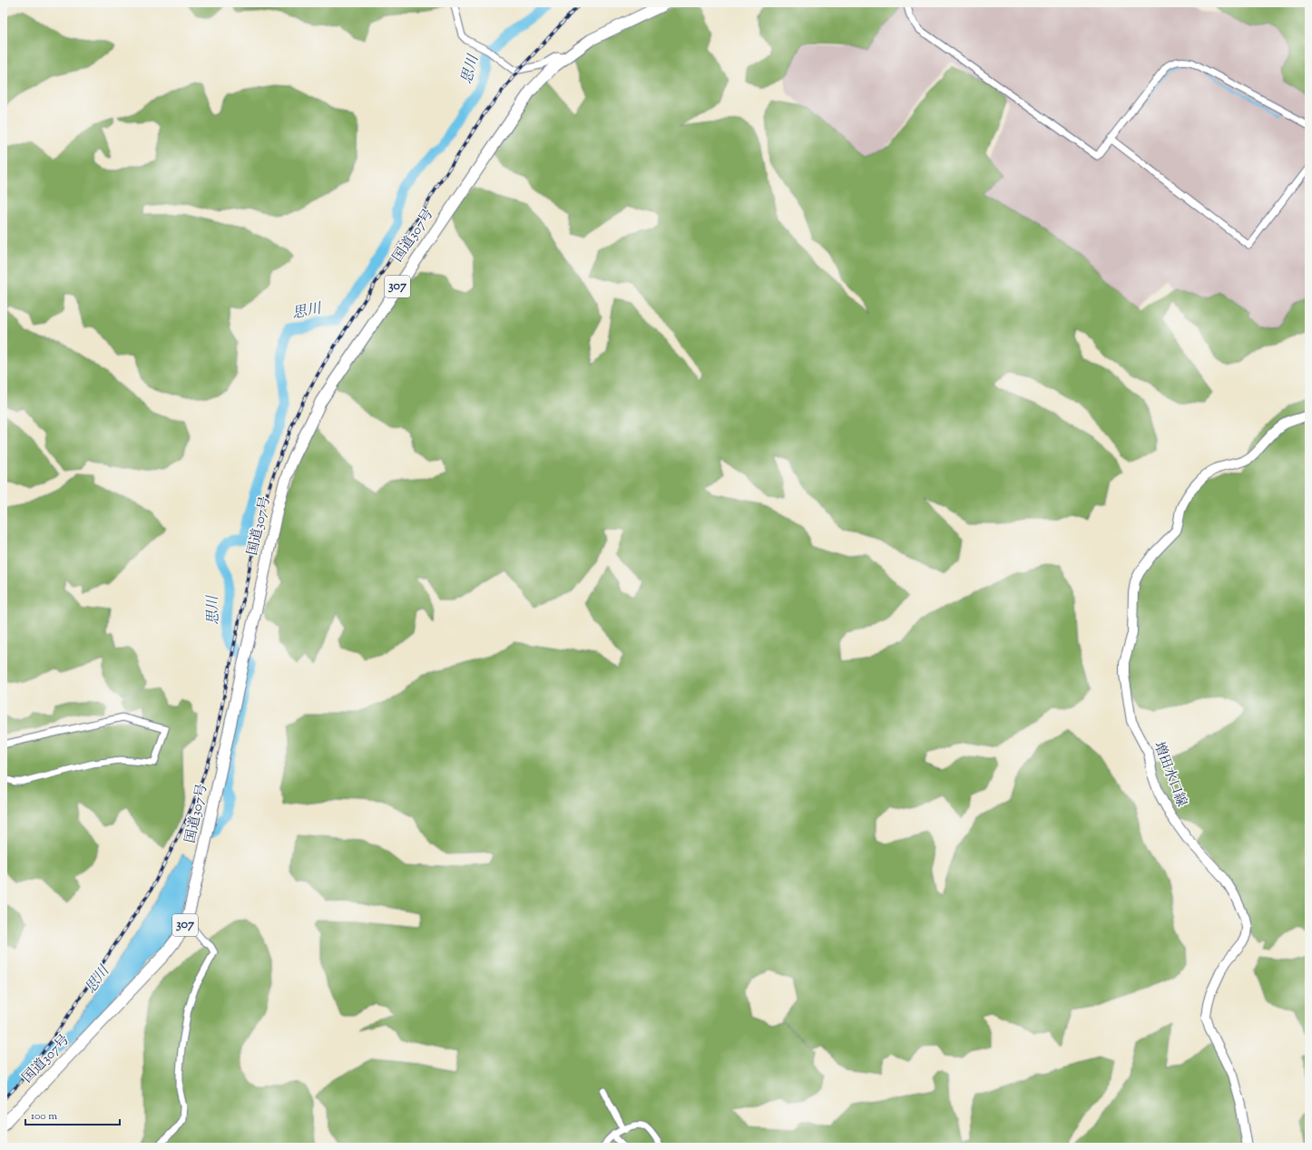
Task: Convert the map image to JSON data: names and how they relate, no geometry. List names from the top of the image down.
{
  "streets": {
    "highway": ["国道307号", "307"],
    "main road": ["増田水口線"]
  },
  "water": ["思川"],
  "scale_bar": "100 m"
}
